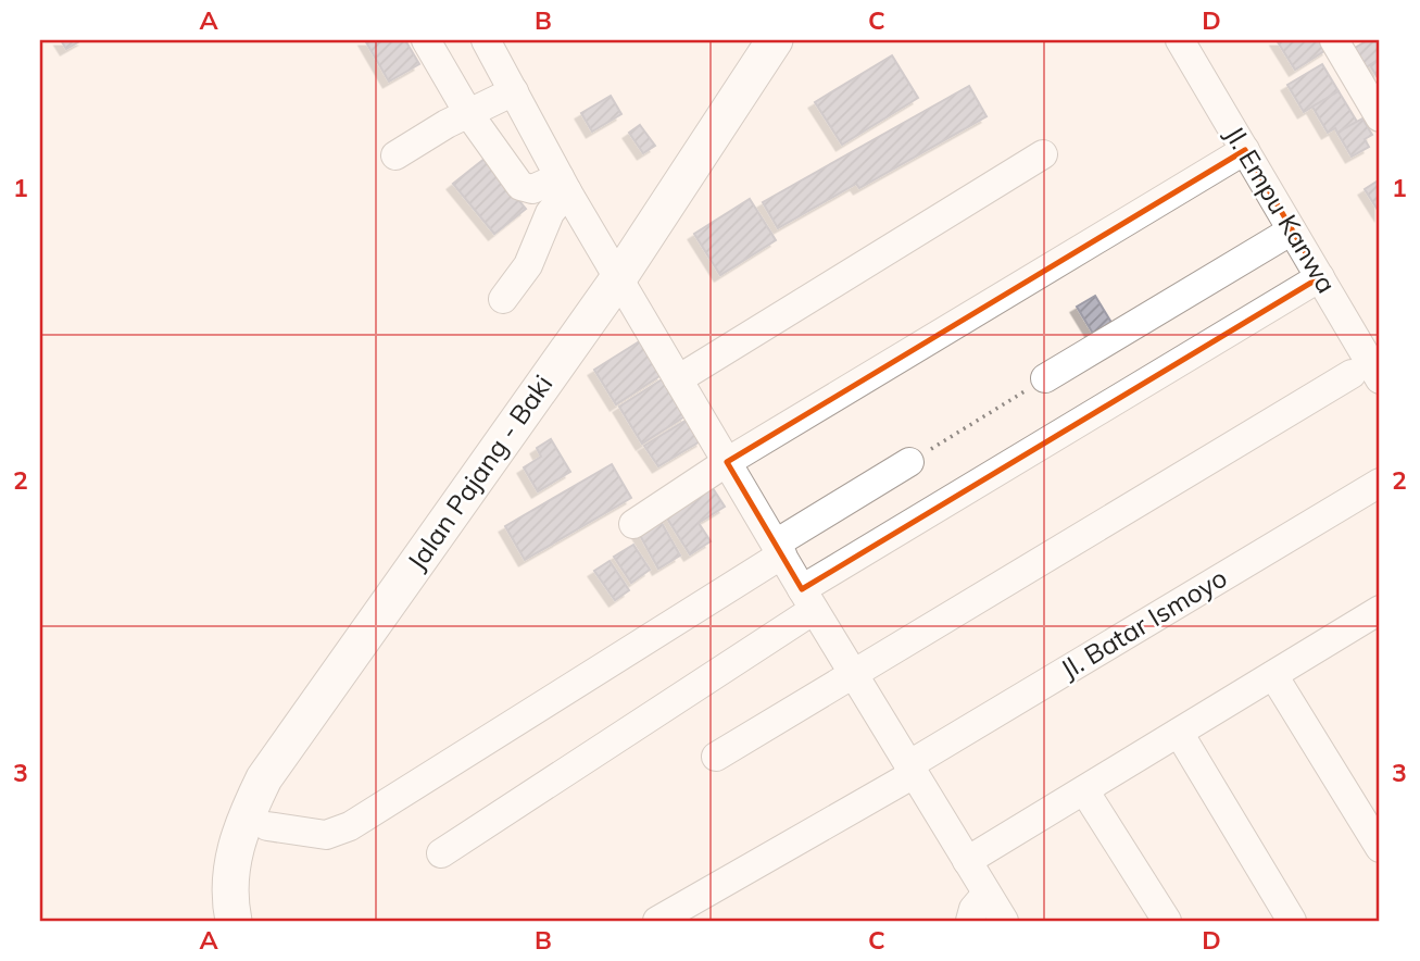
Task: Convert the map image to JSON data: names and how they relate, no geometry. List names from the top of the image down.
{
  "streets": {
    "main road": ["Jalan Pajang - Baki"],
    "street": ["Jl. Empu Kanwa", "Jl. Batar Ismoyo"]
  },
  "grid": {
    "columns": [
      "A",
      "B",
      "C",
      "D"
    ],
    "rows": ["1", "2", "3"]
  }
}
